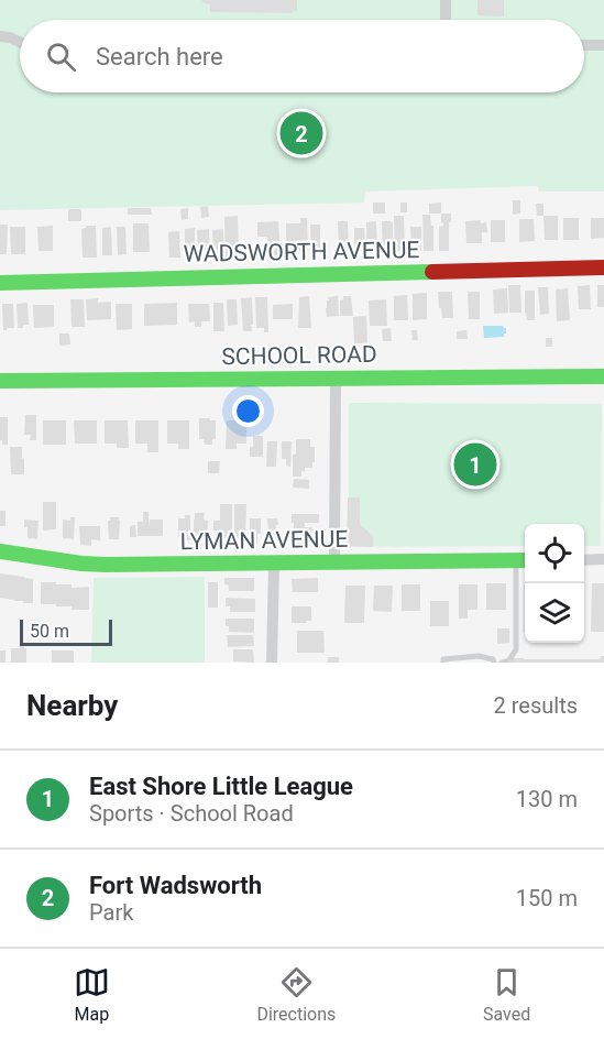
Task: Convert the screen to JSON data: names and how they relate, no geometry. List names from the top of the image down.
{
  "streets": {
    "street": ["WADSWORTH AVENUE", "SCHOOL ROAD", "LYMAN AVENUE"]
  },
  "scale_bar": "50 m",
  "page": {
    "search": "Search here",
    "pins": ["2", "1"],
    "scale": "50 m",
    "heading": ["Nearby", "2 results"],
    "list": [
      {
        "mark": "1",
        "name": "East Shore Little League",
        "note": "Sports · School Road",
        "value": "130 m"
      },
      {
        "mark": "2",
        "name": "Fort Wadsworth",
        "note": "Park",
        "value": "150 m"
      }
    ],
    "nav": ["Map", "Directions", "Saved"]
  }
}
